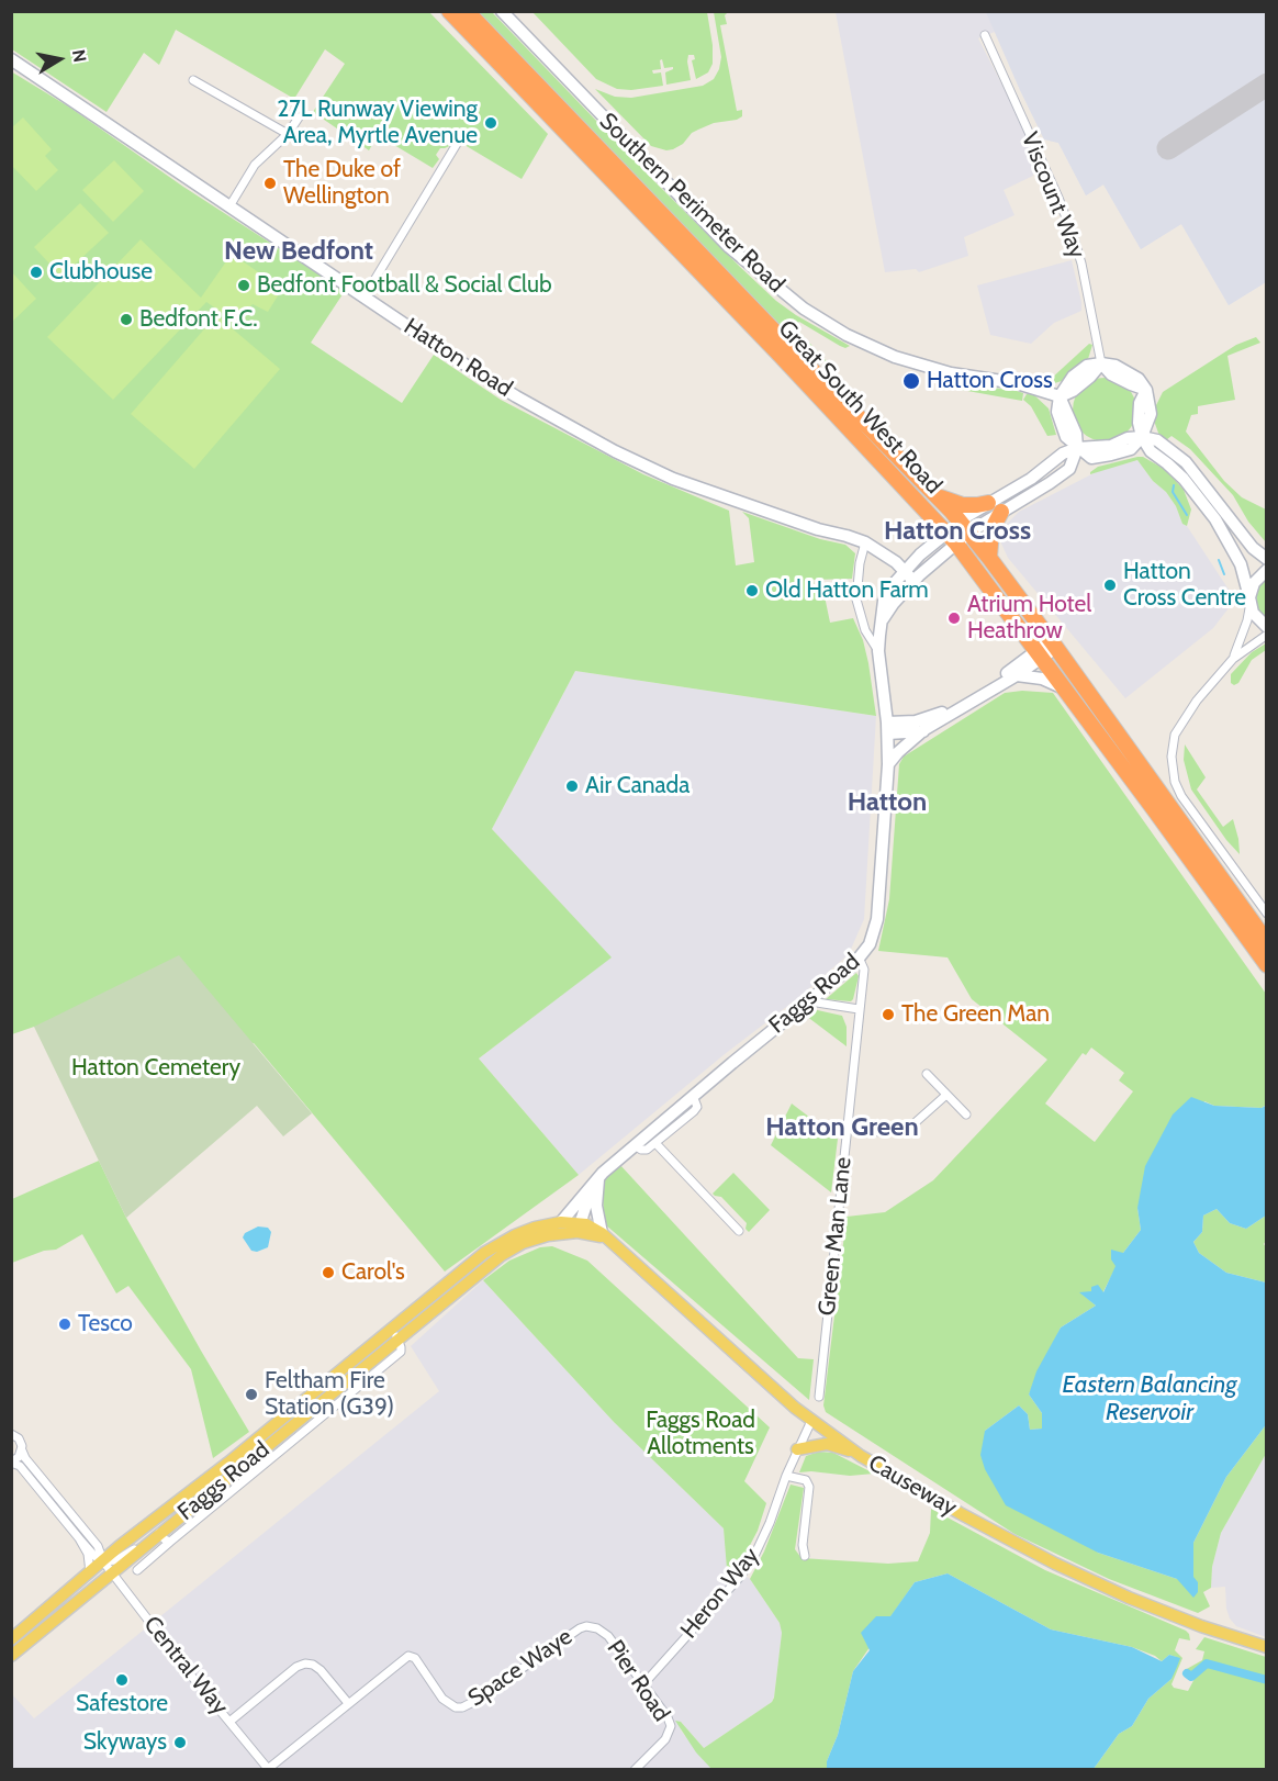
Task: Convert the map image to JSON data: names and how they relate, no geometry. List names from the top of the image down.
{
  "streets": {
    "highway": ["Great South West Road"],
    "main road": ["Faggs Road", "Causeway"],
    "street": [
      "Viscount Way",
      "Southern Perimeter Road",
      "Hatton Road",
      "Green Man Lane",
      "Heron Way",
      "Central Way",
      "Space Waye",
      "Pier Road"
    ]
  },
  "crossings": [
    ["Hatton Road", "Faggs Road"],
    ["Great South West Road", "Faggs Road"],
    ["Faggs Road", "Green Man Lane"],
    ["Faggs Road", "Causeway"],
    ["Faggs Road", "Central Way"],
    ["Causeway", "Heron Way"],
    ["Heron Way", "Pier Road"],
    ["Space Waye", "Pier Road"]
  ],
  "districts": [
    "New Bedfont",
    "Hatton Cross",
    "Hatton",
    "Hatton Green"
  ],
  "water": ["Eastern Balancing Reservoir"],
  "parks": ["Hatton Cemetery", "Faggs Road Allotments"],
  "places": [
    "27L Runway Viewing Area, Myrtle Avenue",
    "The Duke of Wellington",
    "Clubhouse",
    "Bedfont Football & Social Club",
    "Bedfont F.C.",
    "Hatton Cross",
    "Hatton Cross Centre",
    "Old Hatton Farm",
    "Atrium Hotel Heathrow",
    "Air Canada",
    "The Green Man",
    "Carol's",
    "Tesco",
    "Feltham Fire Station (G39)",
    "Safestore",
    "Skyways"
  ],
  "north": "right"
}
